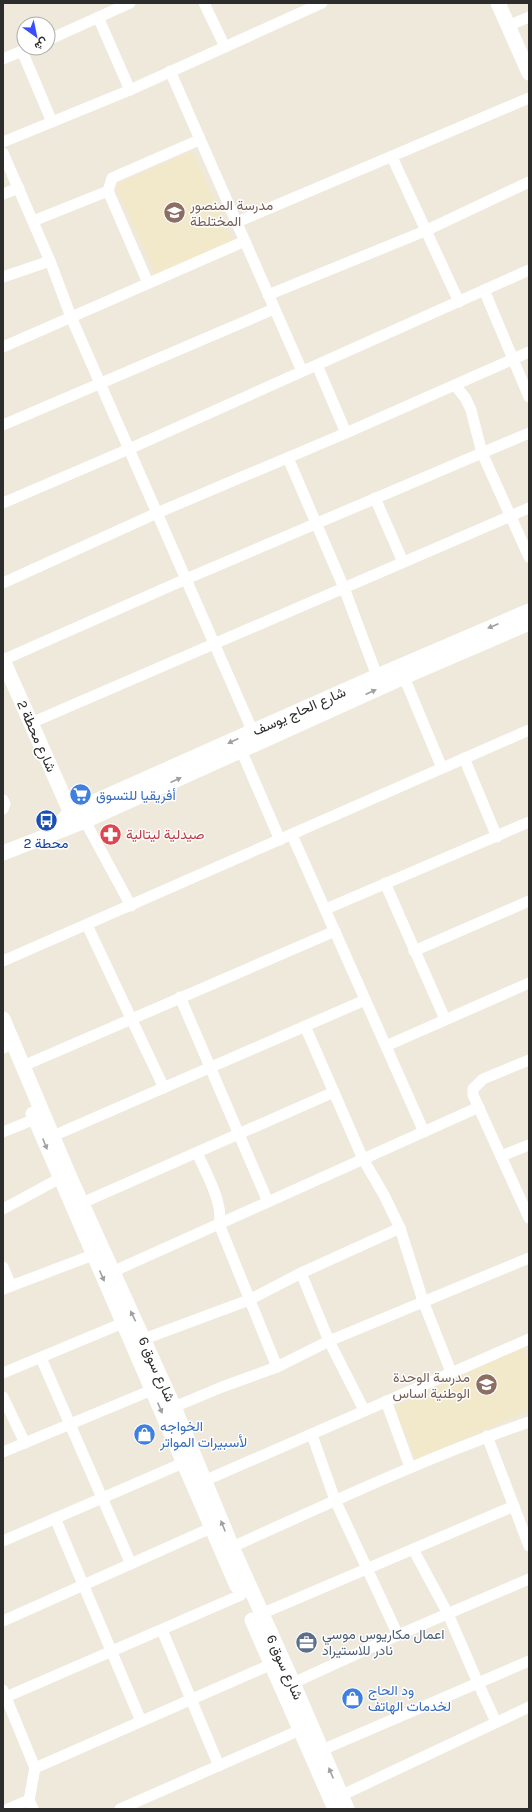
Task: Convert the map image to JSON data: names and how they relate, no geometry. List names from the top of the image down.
{
  "streets": {
    "street": ["شارع الحاج يوسف", "شارع محطة 2", "شارع سوق 6"]
  },
  "crossings": [
    ["شارع الحاج يوسف", "شارع محطة 2"]
  ],
  "places": {
    "school or university": ["مدرسة المنصور المختلطة", "مدرسة الوحدة الوطنية اساس"],
    "supermarket": ["أفريقيا للتسوق"],
    "bus stop": ["محطة 2"],
    "pharmacy": ["صيدلية ليتالية"],
    "shop": ["الخواجه لأسبيرات المواتر", "ود الحاج لخدمات الهاتف"],
    "office": ["اعمال مكاريوس موسي نادر للاستيراد"]
  },
  "north": "bottom right"
}
